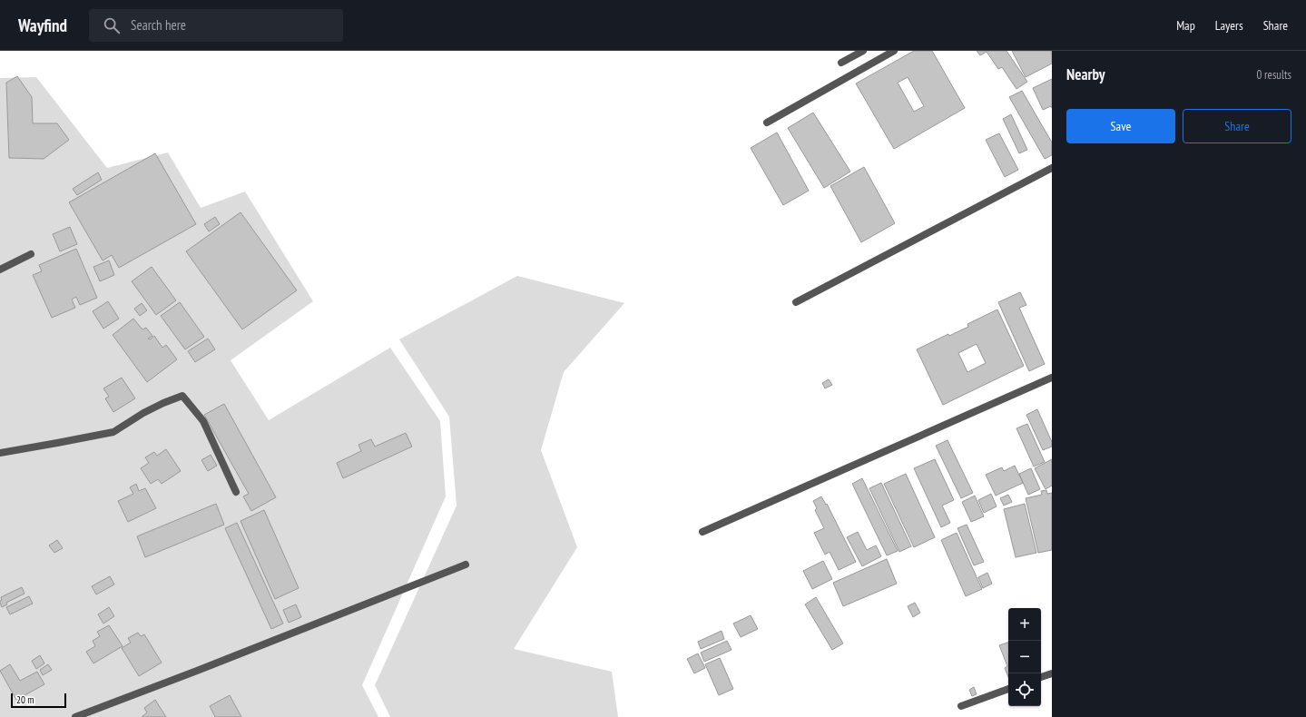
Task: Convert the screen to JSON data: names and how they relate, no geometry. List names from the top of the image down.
{
  "scale_bar": "20 m",
  "page": {
    "header": "Wayfind",
    "search": "Search here",
    "nav": ["Map", "Layers", "Share"],
    "heading": ["Nearby", "0 results"],
    "buttons": ["Save", "Share"],
    "map_buttons": ["+", "−"],
    "scale": "20 m"
  }
}
